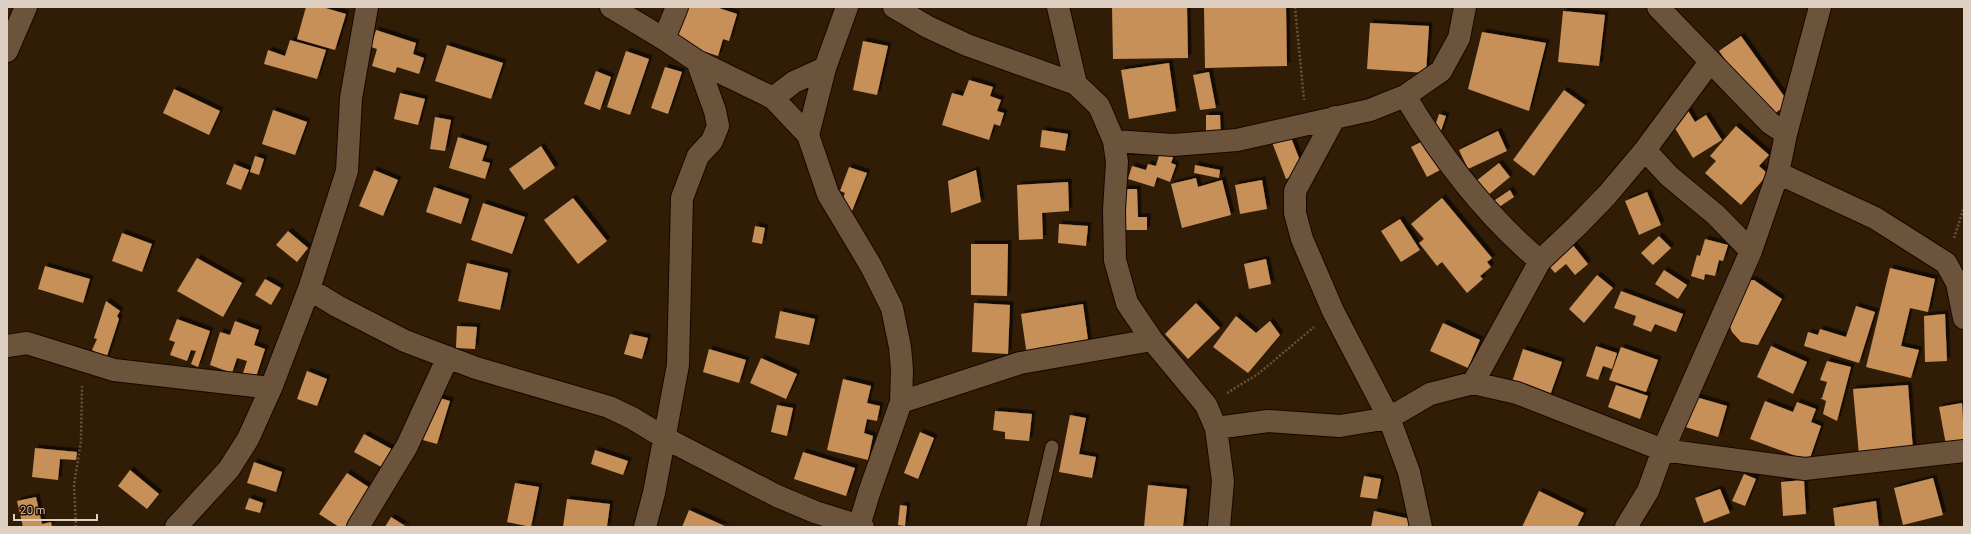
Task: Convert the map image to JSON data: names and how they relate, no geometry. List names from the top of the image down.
{
  "scale_bar": "20 m"
}
